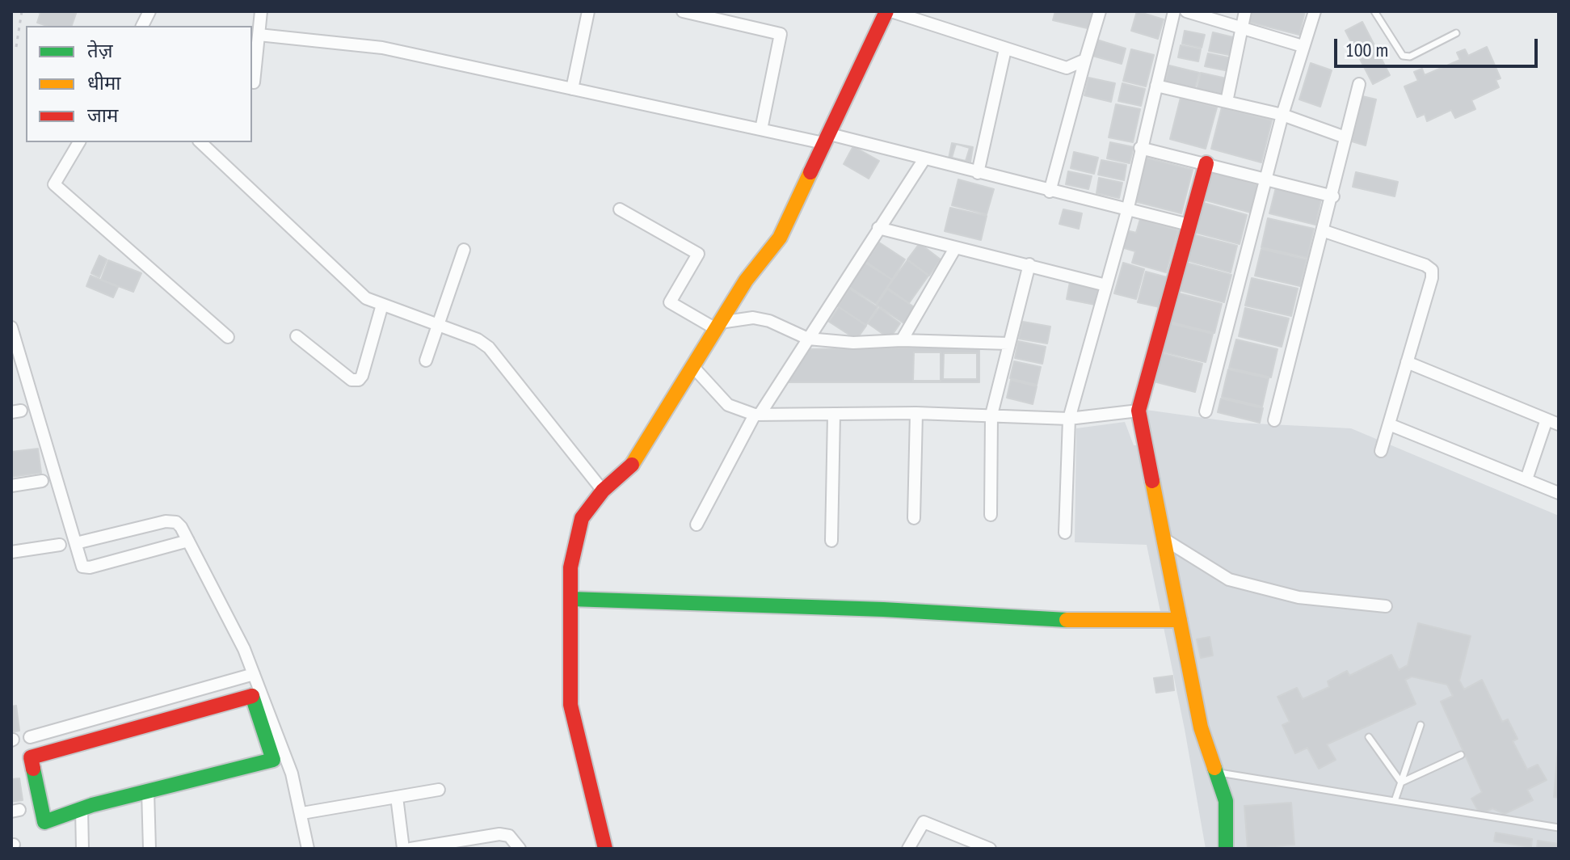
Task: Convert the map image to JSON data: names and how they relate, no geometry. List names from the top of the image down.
{
  "legend": ["तेज़", "धीमा", "जाम"],
  "scale_bar": "100 m"
}
